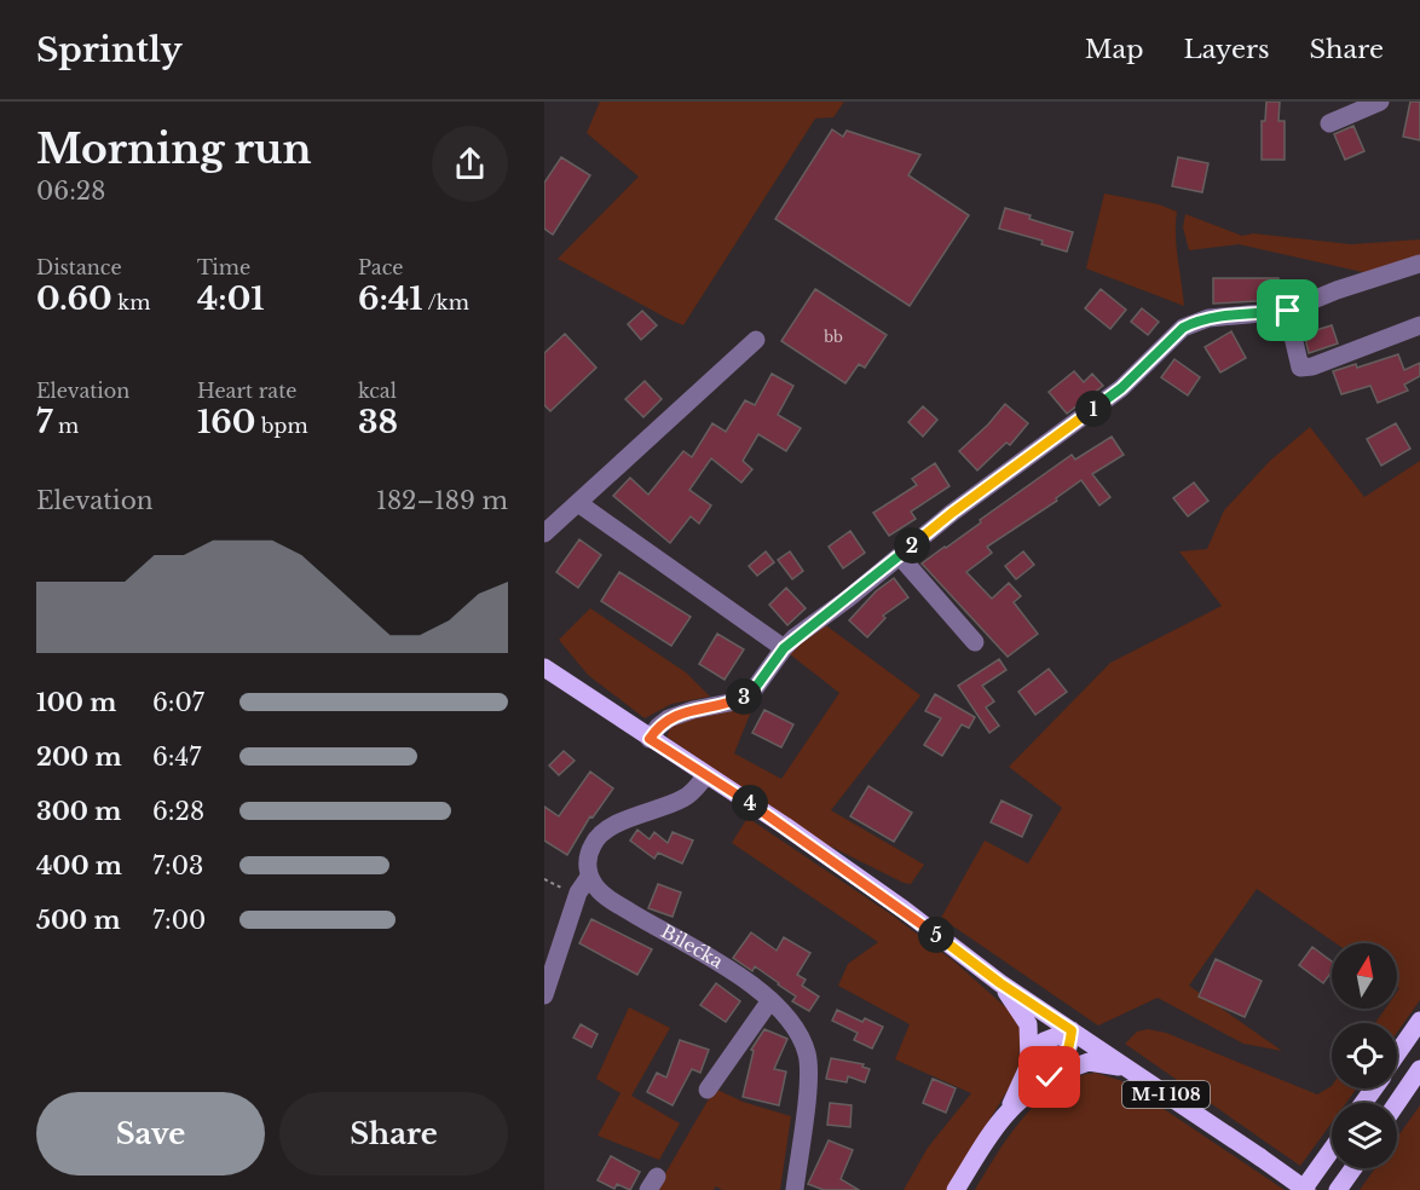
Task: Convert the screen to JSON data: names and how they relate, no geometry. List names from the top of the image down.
{
  "streets": {
    "main road": ["M-I 108"],
    "street": ["Bilećka"]
  },
  "house_numbers": ["bb"],
  "north": "top",
  "page": {
    "header": "Sprintly",
    "nav": ["Map", "Layers", "Share"],
    "heading": ["Morning run", "06:28"],
    "stats": [
      ["Distance", "0.60 km"],
      ["Time", "4:01"],
      ["Pace", "6:41 /km"],
      ["Elevation", "7 m"],
      ["Heart rate", "160 bpm"],
      ["kcal", "38"]
    ],
    "pins": [
      "1",
      "2",
      "3",
      "4",
      "5"
    ],
    "chart": ["Elevation", "182–189 m"],
    "list": [
      {
        "name": "100 m",
        "note": "6:07"
      },
      {
        "name": "200 m",
        "note": "6:47"
      },
      {
        "name": "300 m",
        "note": "6:28"
      },
      {
        "name": "400 m",
        "note": "7:03"
      },
      {
        "name": "500 m",
        "note": "7:00"
      }
    ],
    "buttons": ["Save", "Share"]
  }
}
